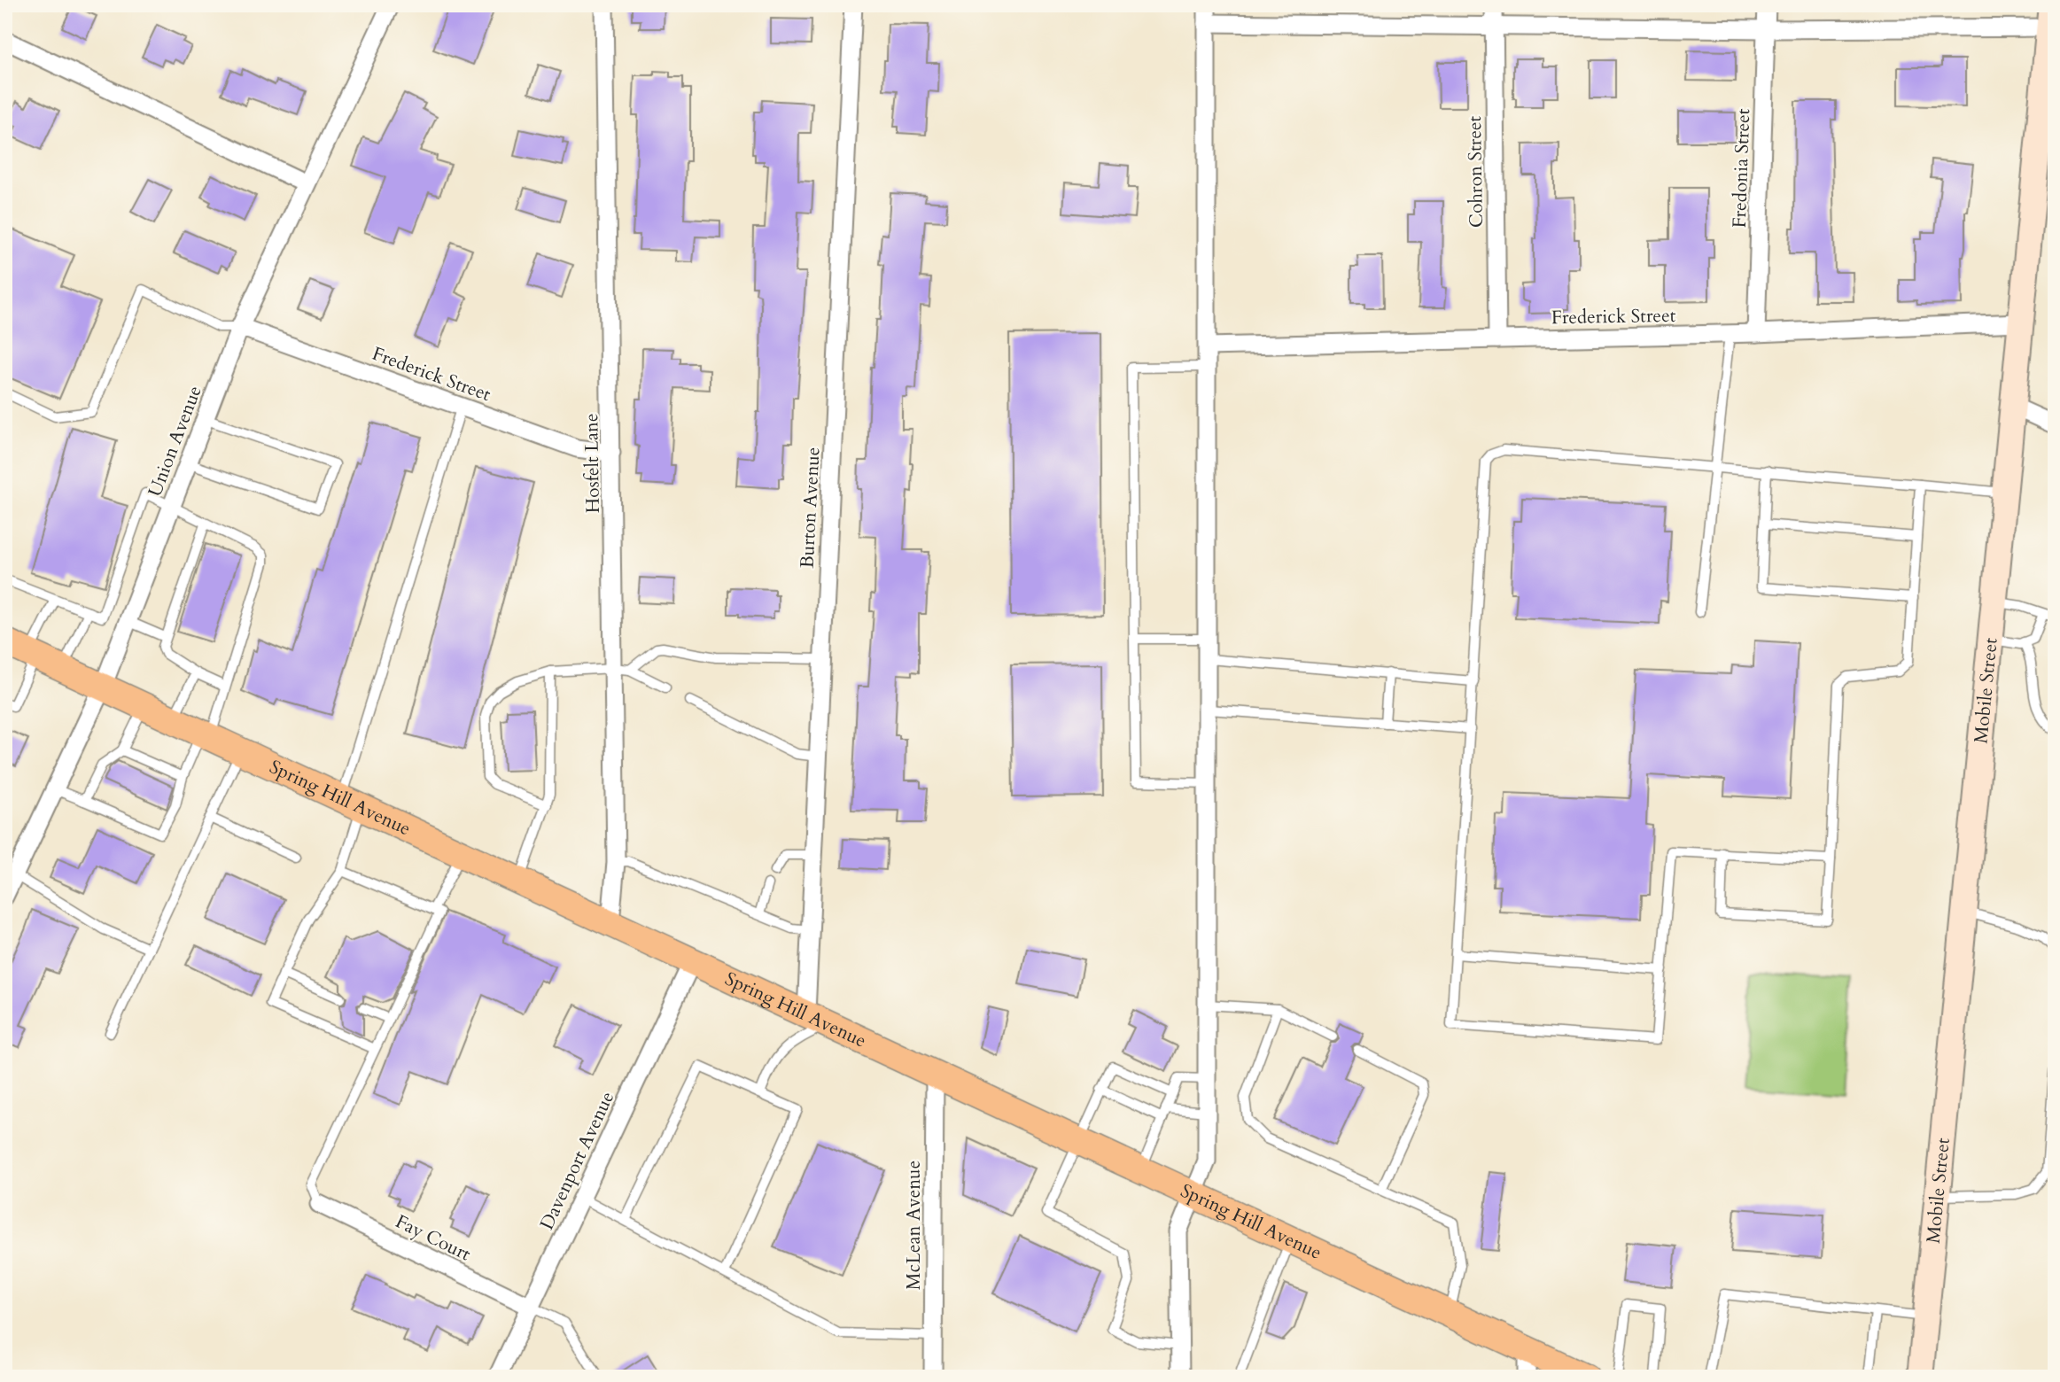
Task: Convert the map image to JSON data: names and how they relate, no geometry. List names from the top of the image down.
{
  "streets": {
    "main road": ["Spring Hill Avenue"],
    "street": [
      "Fredonia Street",
      "Cohron Street",
      "Frederick Street",
      "Union Avenue",
      "Hosfelt Lane",
      "Burton Avenue",
      "Mobile Street",
      "Davenport Avenue",
      "McLean Avenue",
      "Fay Court"
    ]
  },
  "crossings": [
    ["Fredonia Street", "Frederick Street"],
    ["Cohron Street", "Frederick Street"],
    ["Frederick Street", "Union Avenue"],
    ["Frederick Street", "Hosfelt Lane"],
    ["Frederick Street", "Mobile Street"],
    ["Union Avenue", "Spring Hill Avenue"],
    ["Hosfelt Lane", "Spring Hill Avenue"],
    ["Burton Avenue", "Spring Hill Avenue"],
    ["Spring Hill Avenue", "Davenport Avenue"],
    ["Spring Hill Avenue", "McLean Avenue"],
    ["Davenport Avenue", "Fay Court"]
  ]
}
